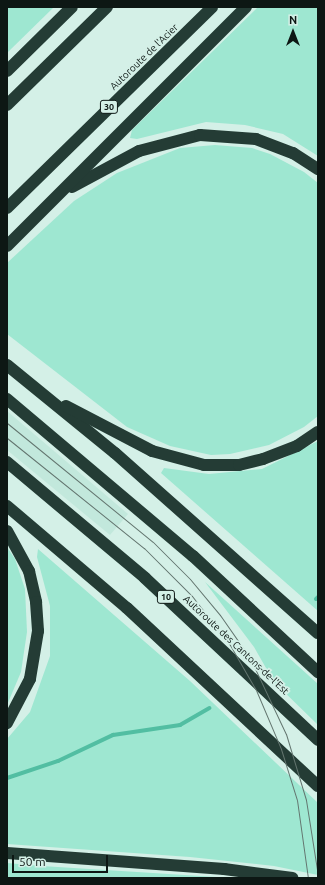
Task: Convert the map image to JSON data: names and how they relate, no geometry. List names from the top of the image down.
{
  "streets": {
    "highway": [
      "Autoroute de l'Acier",
      "30",
      "10",
      "Autoroute des Cantons-de-l'Est"
    ]
  },
  "scale_bar": "50 m",
  "north": "top"
}
